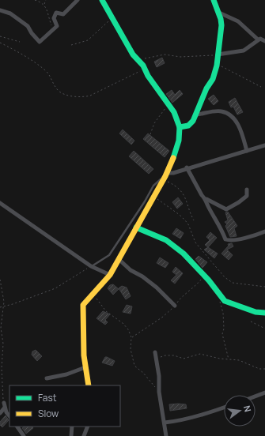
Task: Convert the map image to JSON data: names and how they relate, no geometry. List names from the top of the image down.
{
  "legend": ["Fast", "Slow"],
  "north": "right"
}
